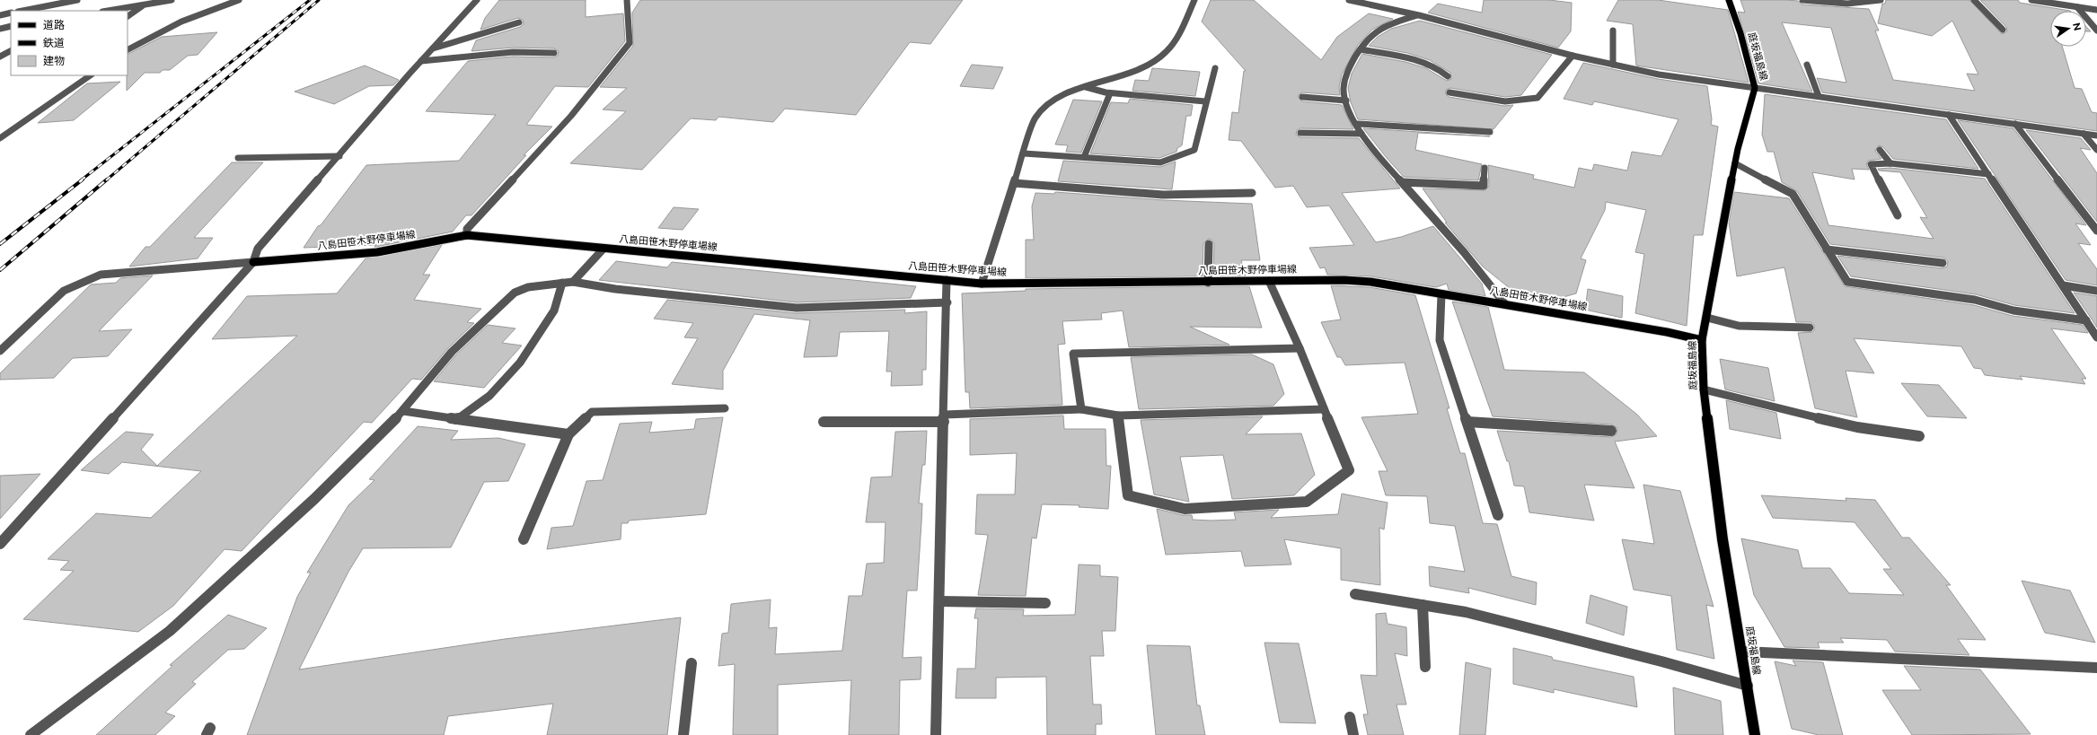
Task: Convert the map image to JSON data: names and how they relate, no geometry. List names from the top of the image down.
{
  "streets": {
    "main road": ["庭坂福島線", "八島田笹木野停車場線"]
  },
  "crossings": [
    ["庭坂福島線", "八島田笹木野停車場線"]
  ],
  "legend": ["道路", "鉄道", "建物"],
  "north": "right"
}
